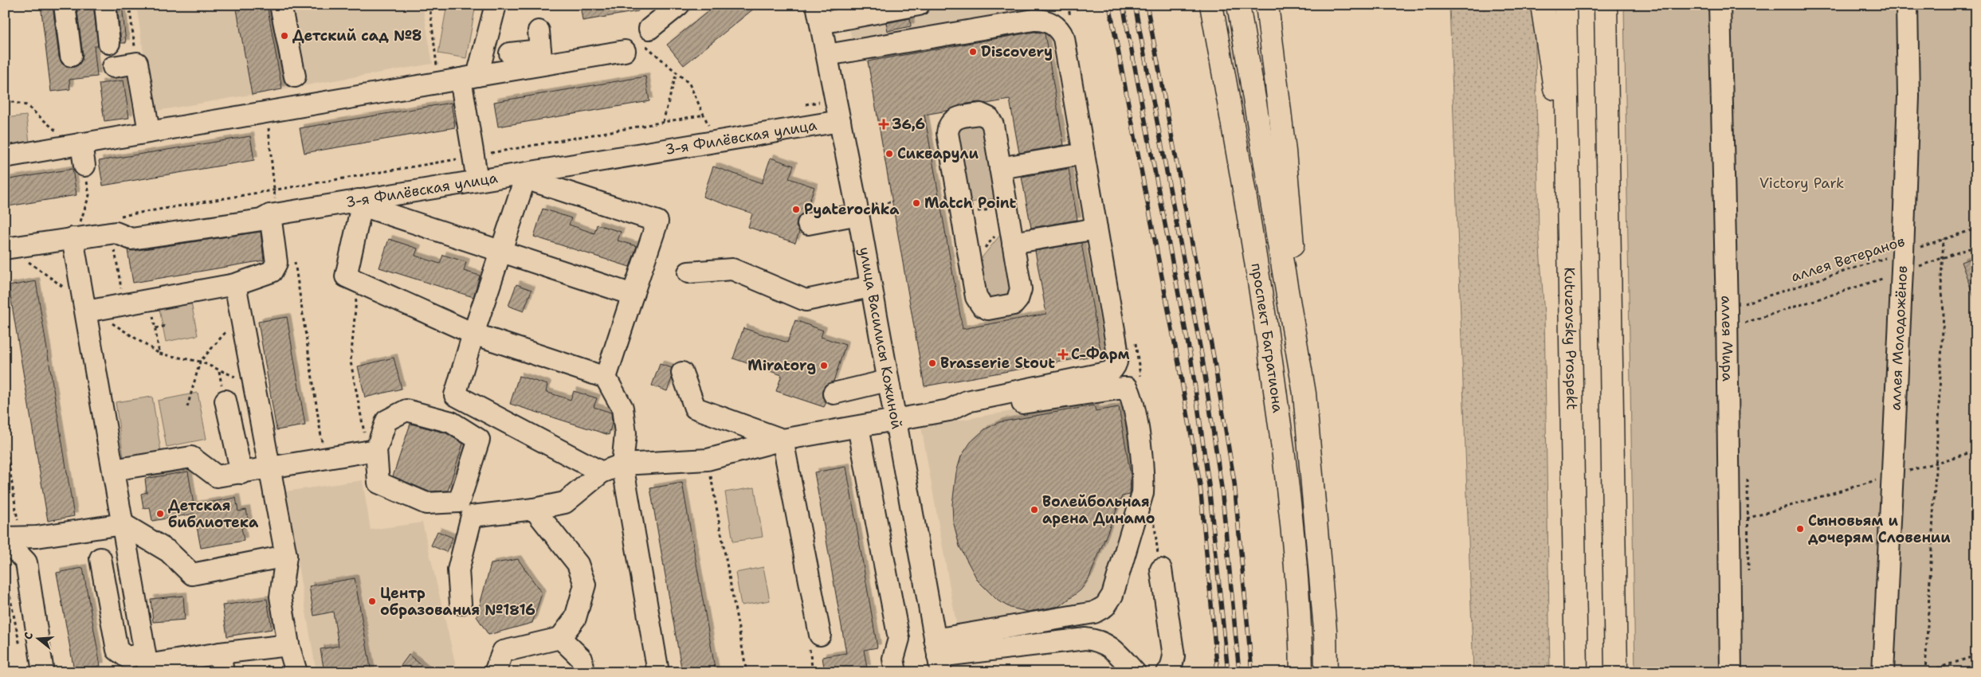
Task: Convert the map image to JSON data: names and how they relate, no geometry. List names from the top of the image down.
{
  "streets": {
    "main road": ["проспект Багратиона", "Kutuzovsky Prospekt"],
    "street": [
      "3-я Филёвская улица",
      "улица Василисы Кожиной",
      "аллея Мира",
      "аллея Молодожёнов"
    ],
    "path": ["аллея Ветеранов"]
  },
  "crossings": [
    ["3-я Филёвская улица", "улица Василисы Кожиной"],
    ["аллея Ветеранов", "аллея Мира"],
    ["аллея Ветеранов", "аллея Молодожёнов"]
  ],
  "parks": ["Victory Park"],
  "places": {
    "other": [
      "Детский сад №8",
      "Discovery",
      "Сикварули",
      "Match Point",
      "Pyaterochka",
      "Brasserie Stout",
      "Miratorg",
      "Волейбольная арена Динамо",
      "Детская библиотека",
      "Сыновьям и дочерям Словении",
      "Центр образования №1816"
    ],
    "health": ["36,6", "C-Фарм"]
  },
  "north": "left"
}
